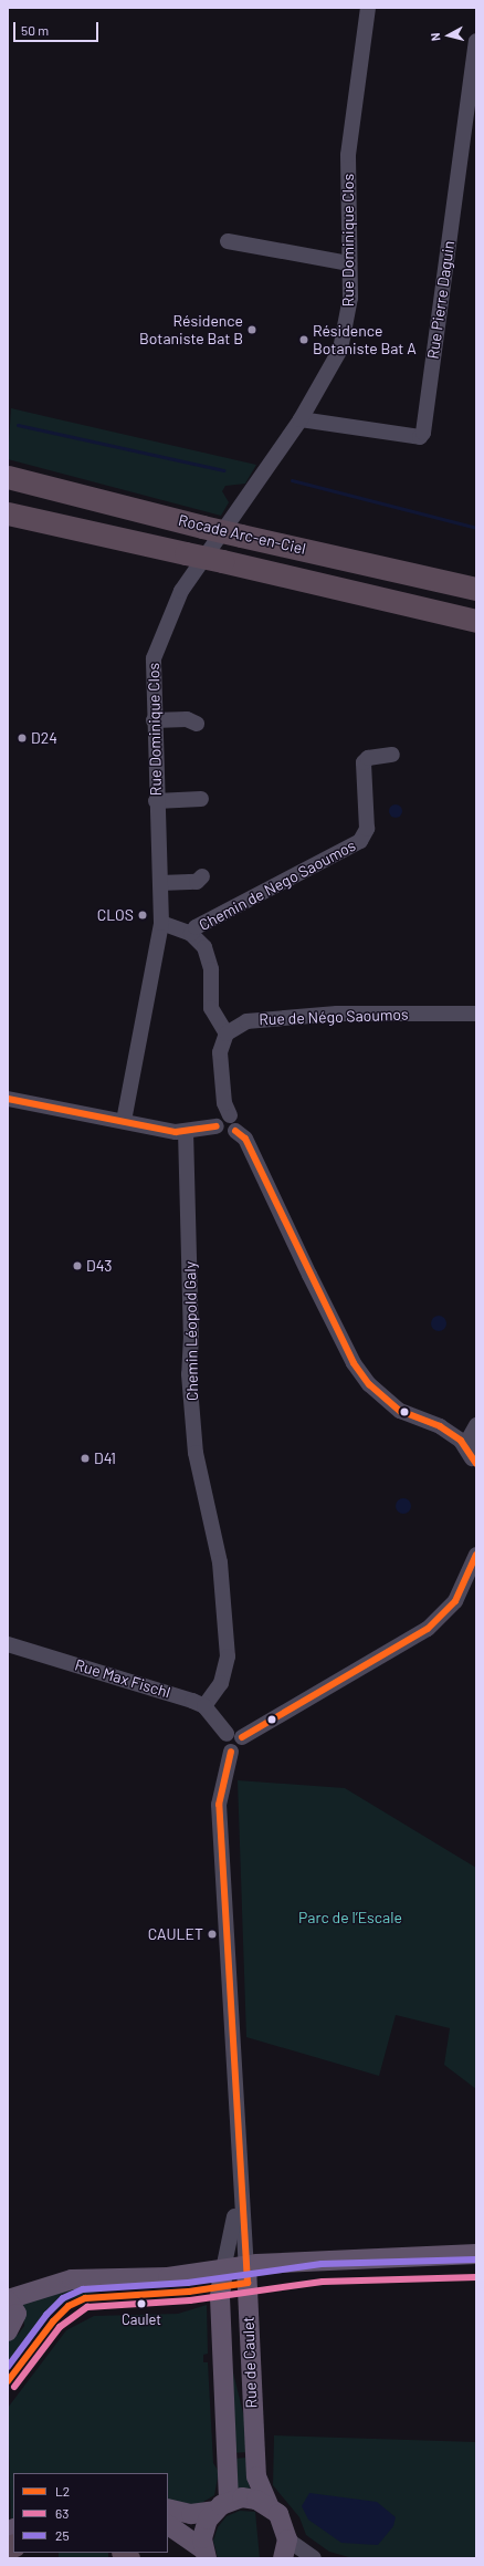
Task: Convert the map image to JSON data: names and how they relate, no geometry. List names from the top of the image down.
{
  "streets": {
    "highway": ["Rocade Arc-en-Ciel"],
    "main road": ["Rue de Caulet"],
    "street": [
      "Rue Dominique Clos",
      "Rue Pierre Daguin",
      "Chemin de Nego Saoumos",
      "Rue de Négo Saoumos",
      "Chemin Léopold Galy",
      "Rue Max Fischl"
    ]
  },
  "crossings": [
    ["Rue Dominique Clos", "Rue Pierre Daguin"],
    ["Chemin Léopold Galy", "Rue Max Fischl"]
  ],
  "parks": ["Parc de l’Escale"],
  "places": [
    "Résidence Botaniste Bat B",
    "Résidence Botaniste Bat A",
    "D24",
    "CLOS",
    "D43",
    "D41",
    "CAULET",
    "Caulet"
  ],
  "lines": ["transit line L2", "transit line 25", "transit line 63"],
  "legend": ["L2", "63", "25"],
  "scale_bar": "50 m",
  "north": "left"
}
